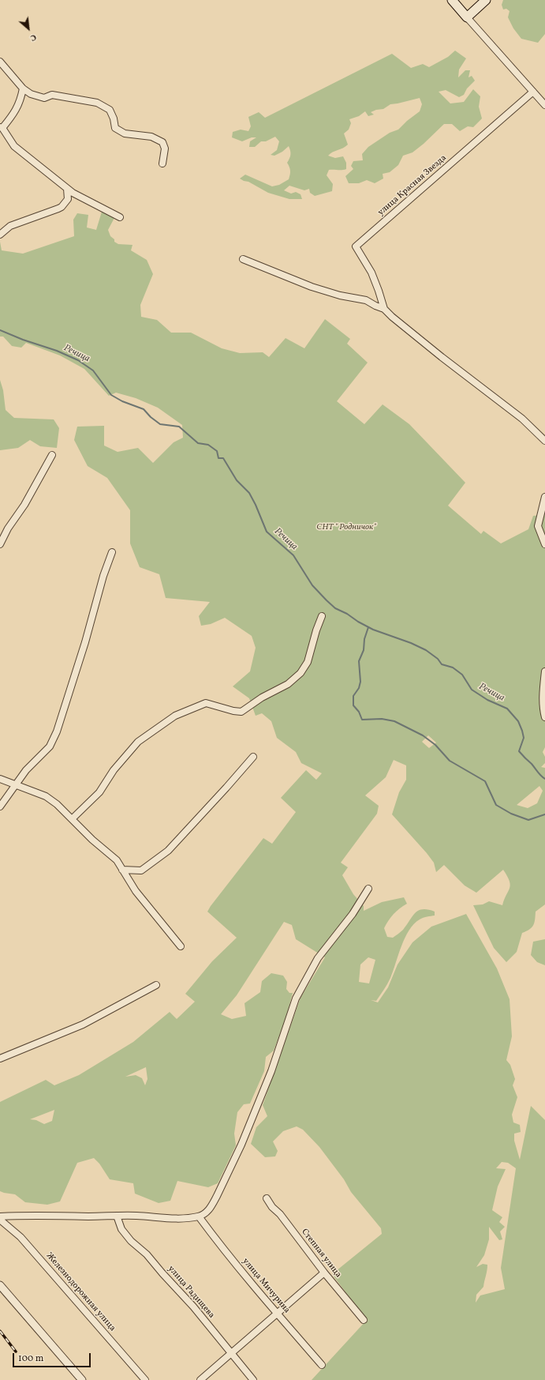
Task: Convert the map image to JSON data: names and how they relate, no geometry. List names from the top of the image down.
{
  "streets": {
    "street": [
      "улица Красная Звезда",
      "Степная улица",
      "улица Мичурина",
      "Железнодорожная улица",
      "улица Радищева"
    ]
  },
  "water": ["Речица"],
  "parks": ["СНТ \" Родничок\""],
  "scale_bar": "100 m",
  "north": "bottom right"
}
